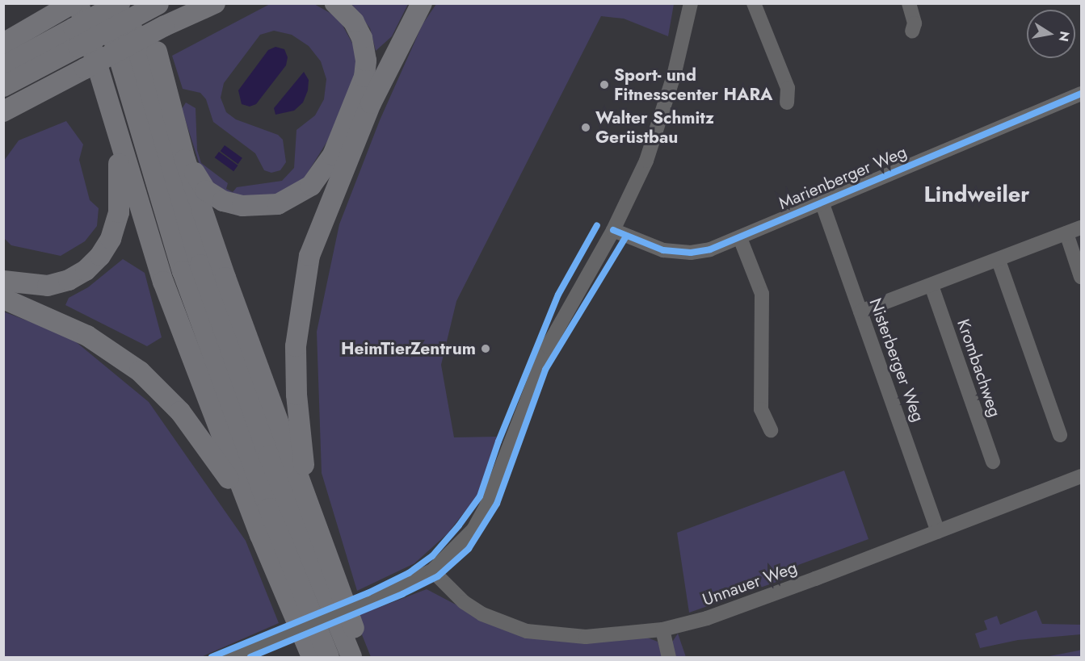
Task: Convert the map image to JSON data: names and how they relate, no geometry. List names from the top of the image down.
{
  "streets": {
    "street": [
      "Marienberger Weg",
      "Nisterberger Weg",
      "Krombachweg",
      "Unnauer Weg"
    ]
  },
  "crossings": [
    ["Marienberger Weg", "Nisterberger Weg"],
    ["Nisterberger Weg", "Unnauer Weg"]
  ],
  "districts": ["Lindweiler"],
  "places": ["Sport- und Fitnesscenter HARA", "Walter Schmitz Gerüstbau", "HeimTierZentrum"],
  "north": "right"
}
